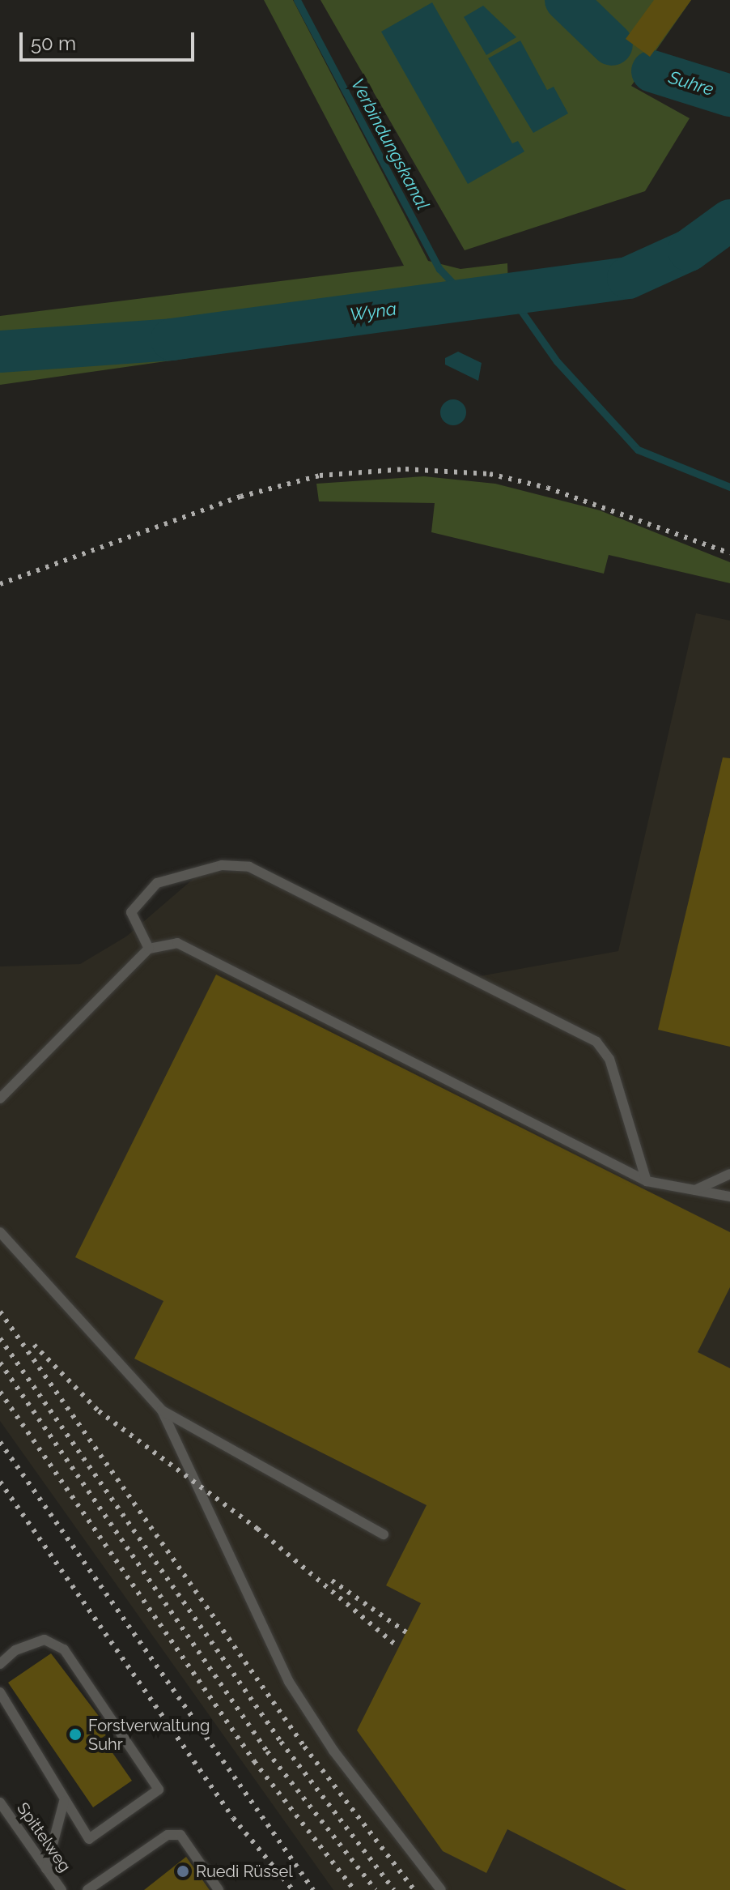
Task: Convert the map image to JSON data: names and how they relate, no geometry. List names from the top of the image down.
{
  "streets": {
    "lane": ["Spittelweg"]
  },
  "water": ["Suhre", "Verbindungskanal", "Wyna"],
  "places": ["Forstverwaltung Suhr", "Ruedi Rüssel"],
  "scale_bar": "50 m"
}
